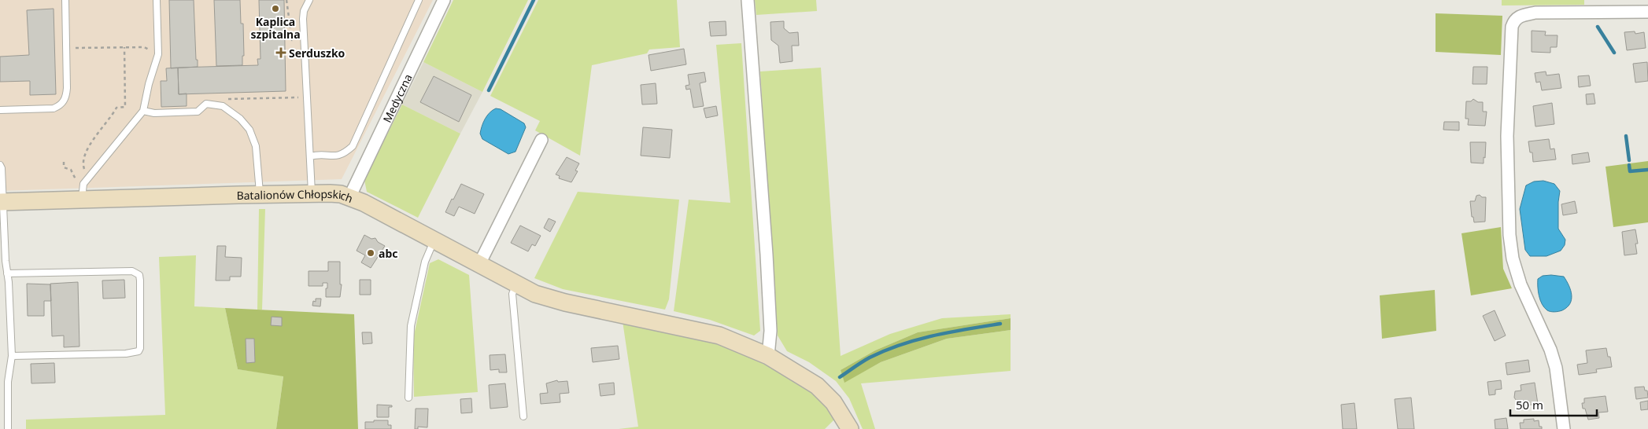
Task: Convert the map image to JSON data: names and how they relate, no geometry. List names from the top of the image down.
{
  "streets": {
    "street": ["Medyczna", "Batalionów Chłopskich"]
  },
  "crossings": [
    ["Medyczna", "Batalionów Chłopskich"]
  ],
  "places": {
    "other": ["Kaplica szpitalna", "abc"],
    "health": ["Serduszko"]
  },
  "scale_bar": "50 m"
}
